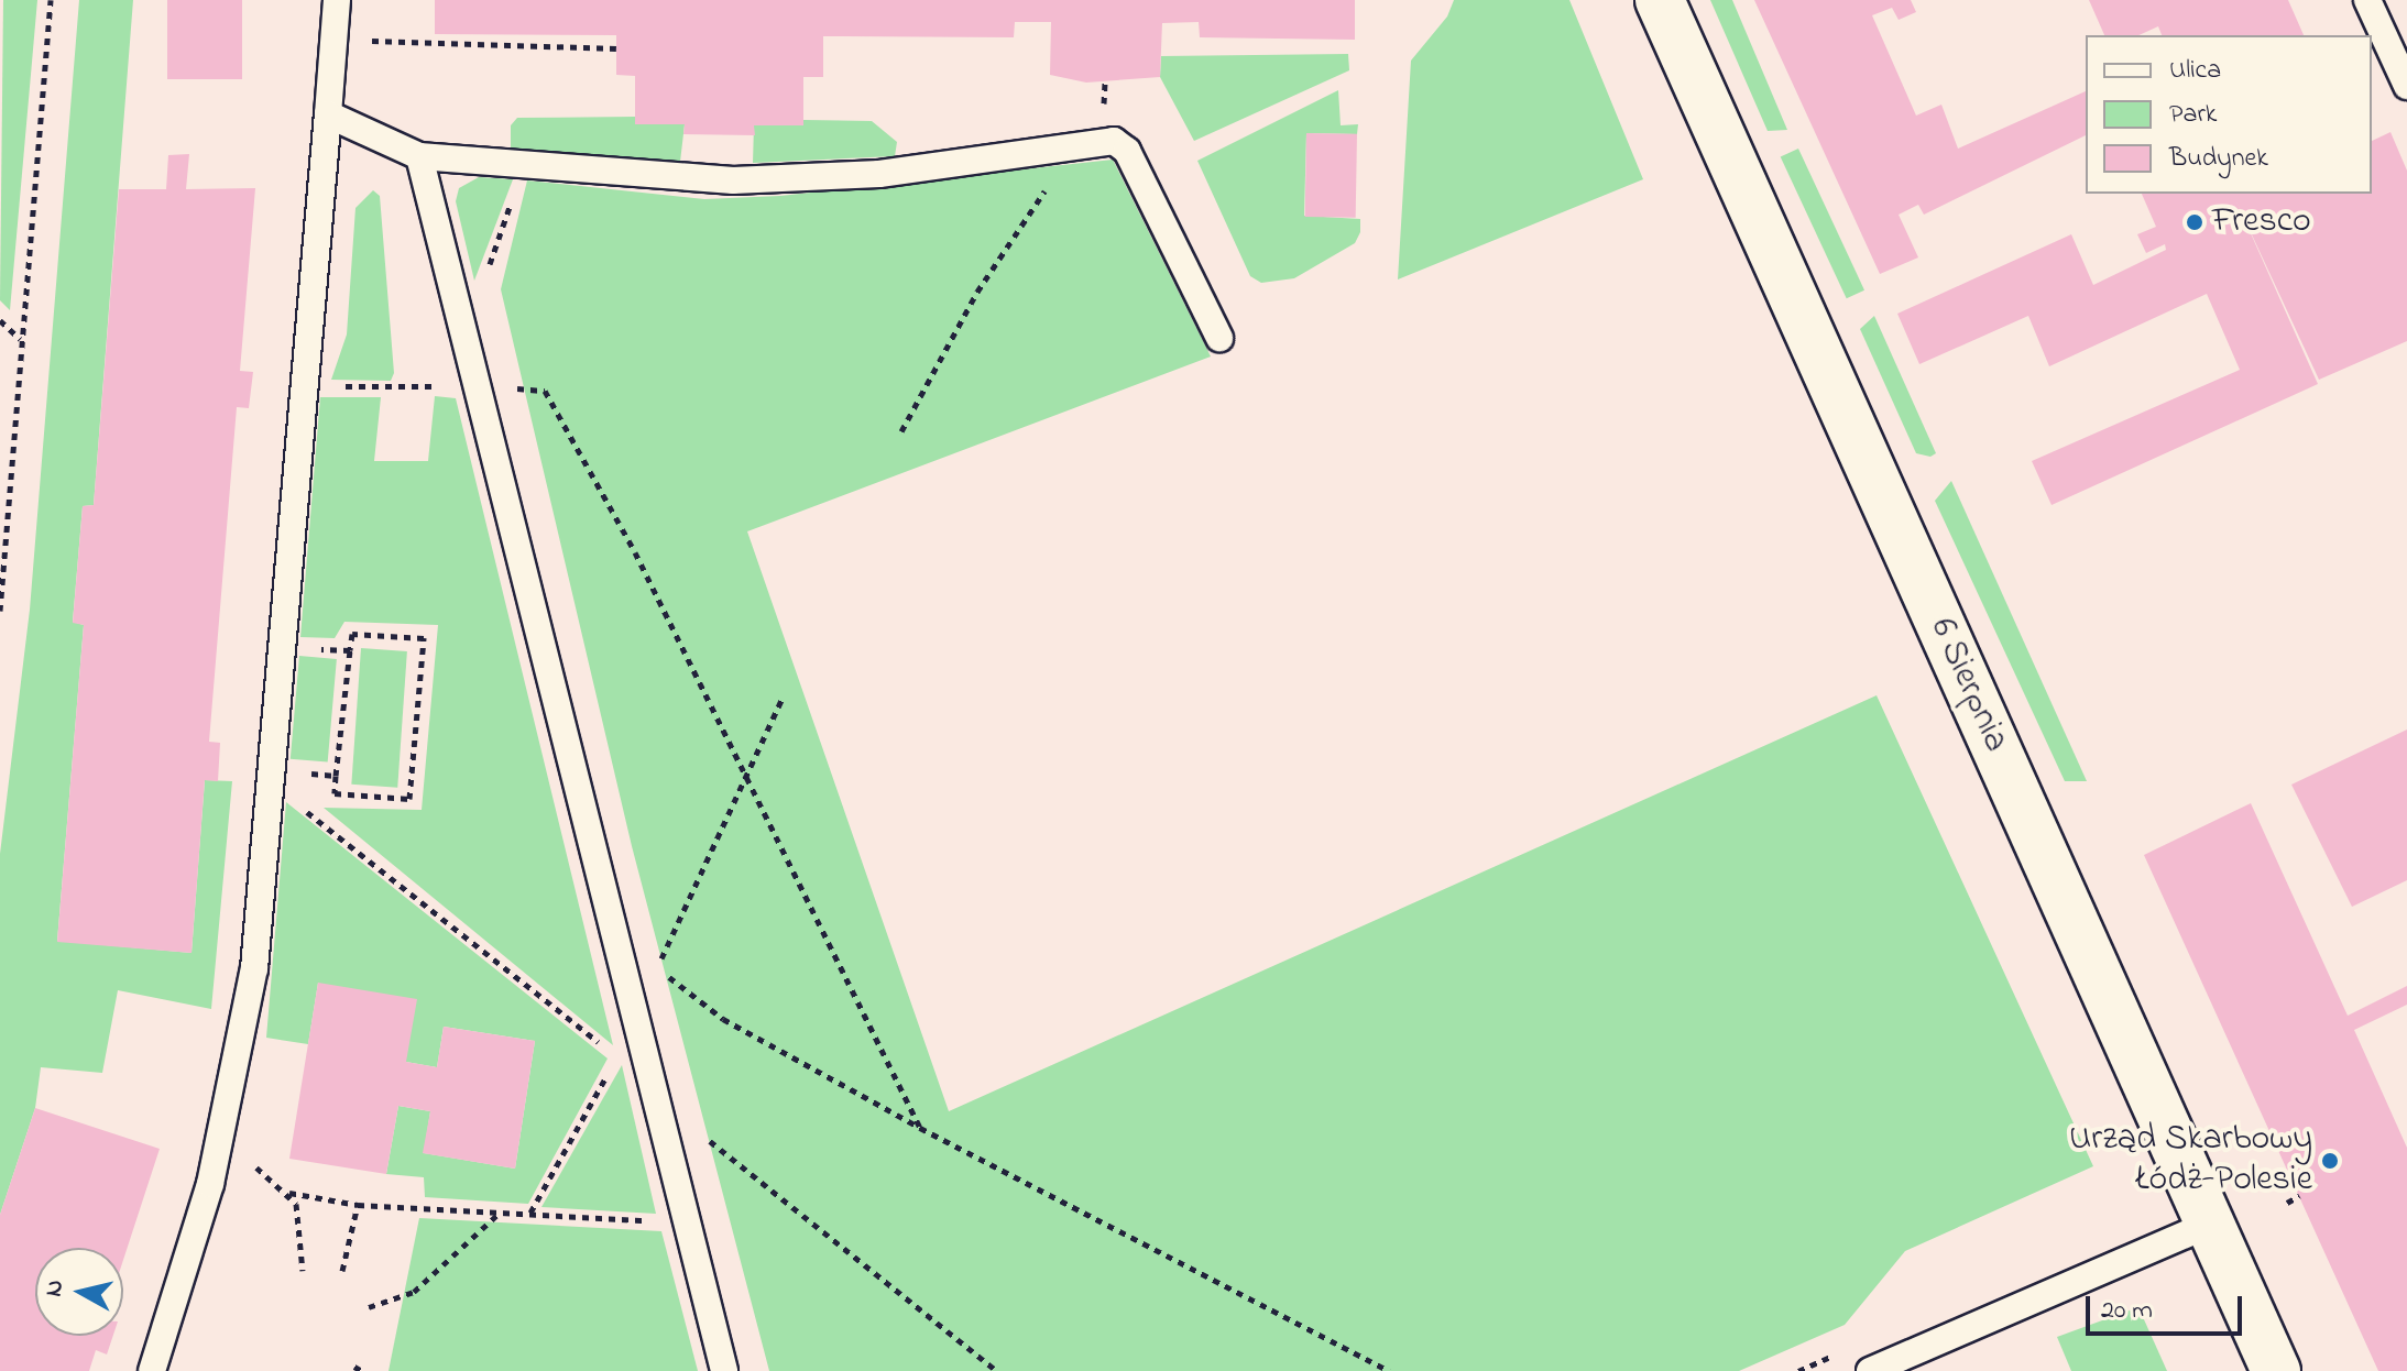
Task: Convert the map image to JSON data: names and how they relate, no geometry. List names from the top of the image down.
{
  "streets": {
    "street": ["6 Sierpnia"]
  },
  "places": ["Fresco", "Urząd Skarbowy Łódż-Polesie"],
  "legend": ["Ulica", "Park", "Budynek"],
  "scale_bar": "20 m",
  "north": "left"
}
